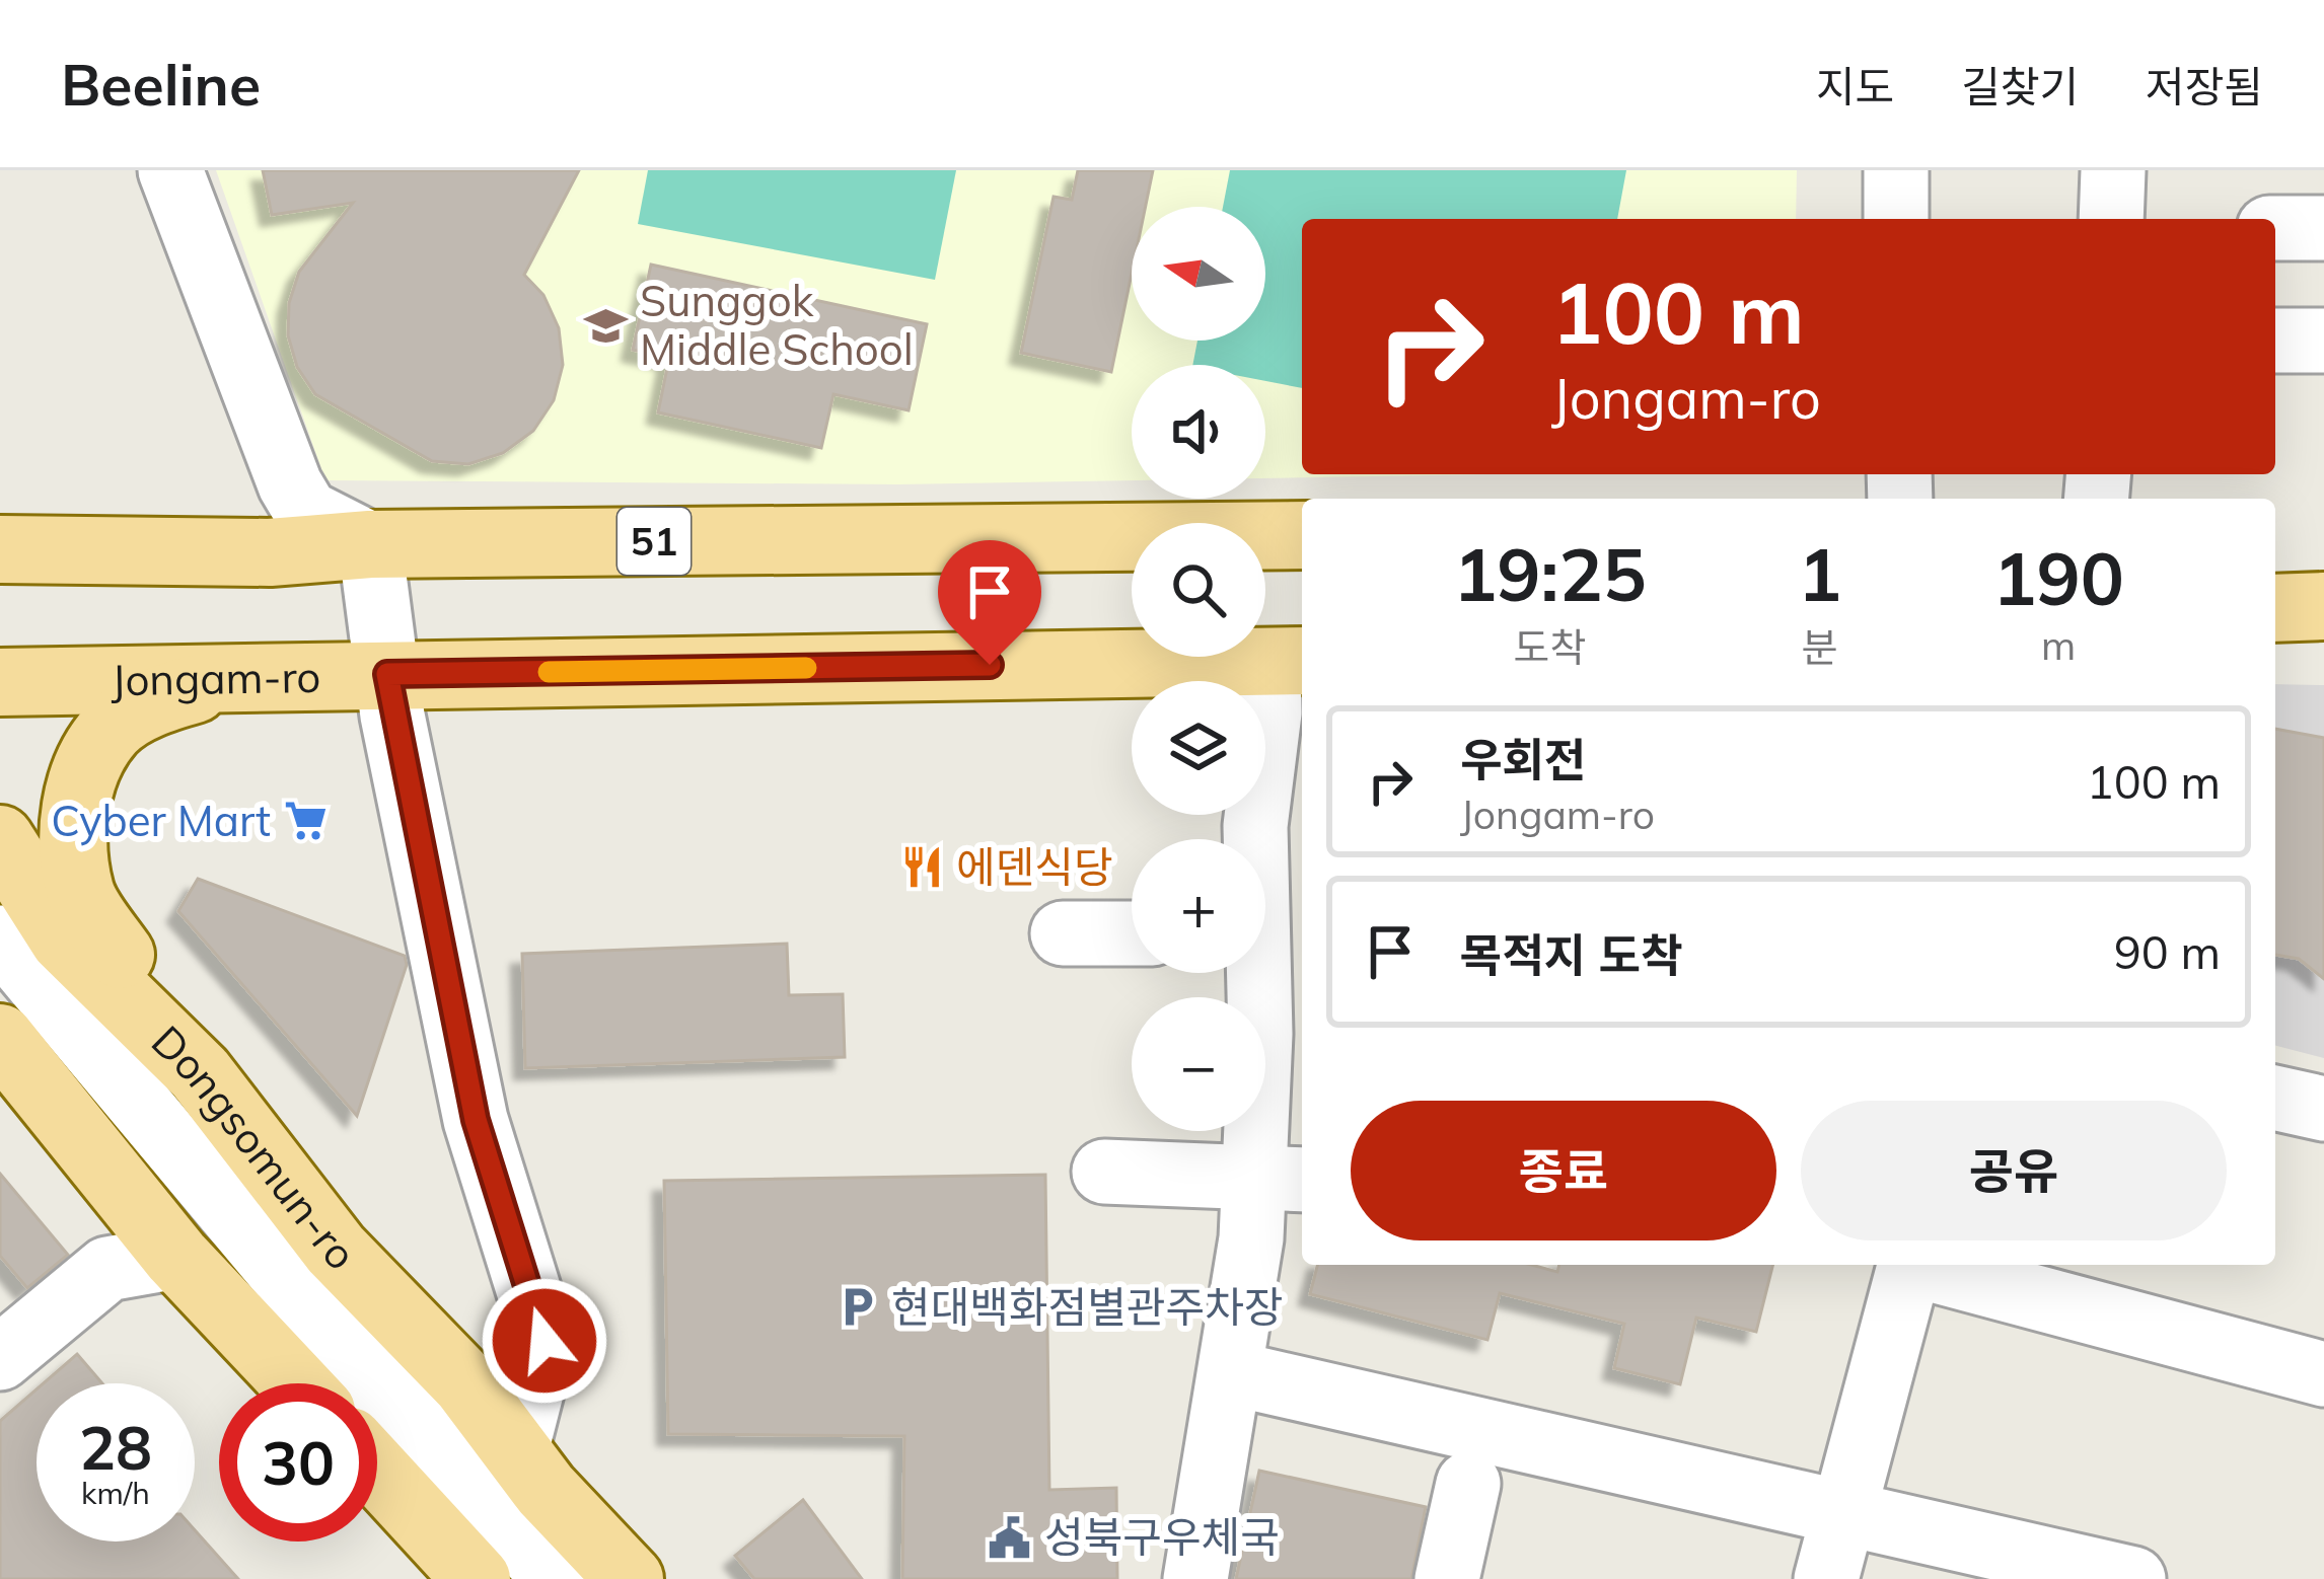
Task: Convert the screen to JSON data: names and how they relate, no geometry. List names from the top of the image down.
{
  "streets": {
    "main road": ["51", "Jongam-ro", "Dongsomun-ro"]
  },
  "places": {
    "school or university": ["Sunggok Middle School"],
    "supermarket": ["Cyber Mart"],
    "restaurant": ["에덴식당"],
    "parking": ["현대백화점별관주차장"],
    "public building": ["성북구우체국"]
  },
  "north": "left",
  "page": {
    "header": "Beeline",
    "nav": ["지도", "길찾기", "저장됨"],
    "map_buttons": ["+", "−"],
    "turn": ["100 m", "Jongam-ro"],
    "eta": [
      "19:25",
      "도착",
      "1",
      "분",
      "190",
      "m"
    ],
    "list": [
      {
        "name": "우회전",
        "note": "Jongam-ro",
        "value": "100 m"
      },
      {
        "name": "목적지 도착",
        "value": "90 m"
      }
    ],
    "buttons": ["종료", "공유"],
    "speed": "28 km/h",
    "limit": "30"
  }
}
